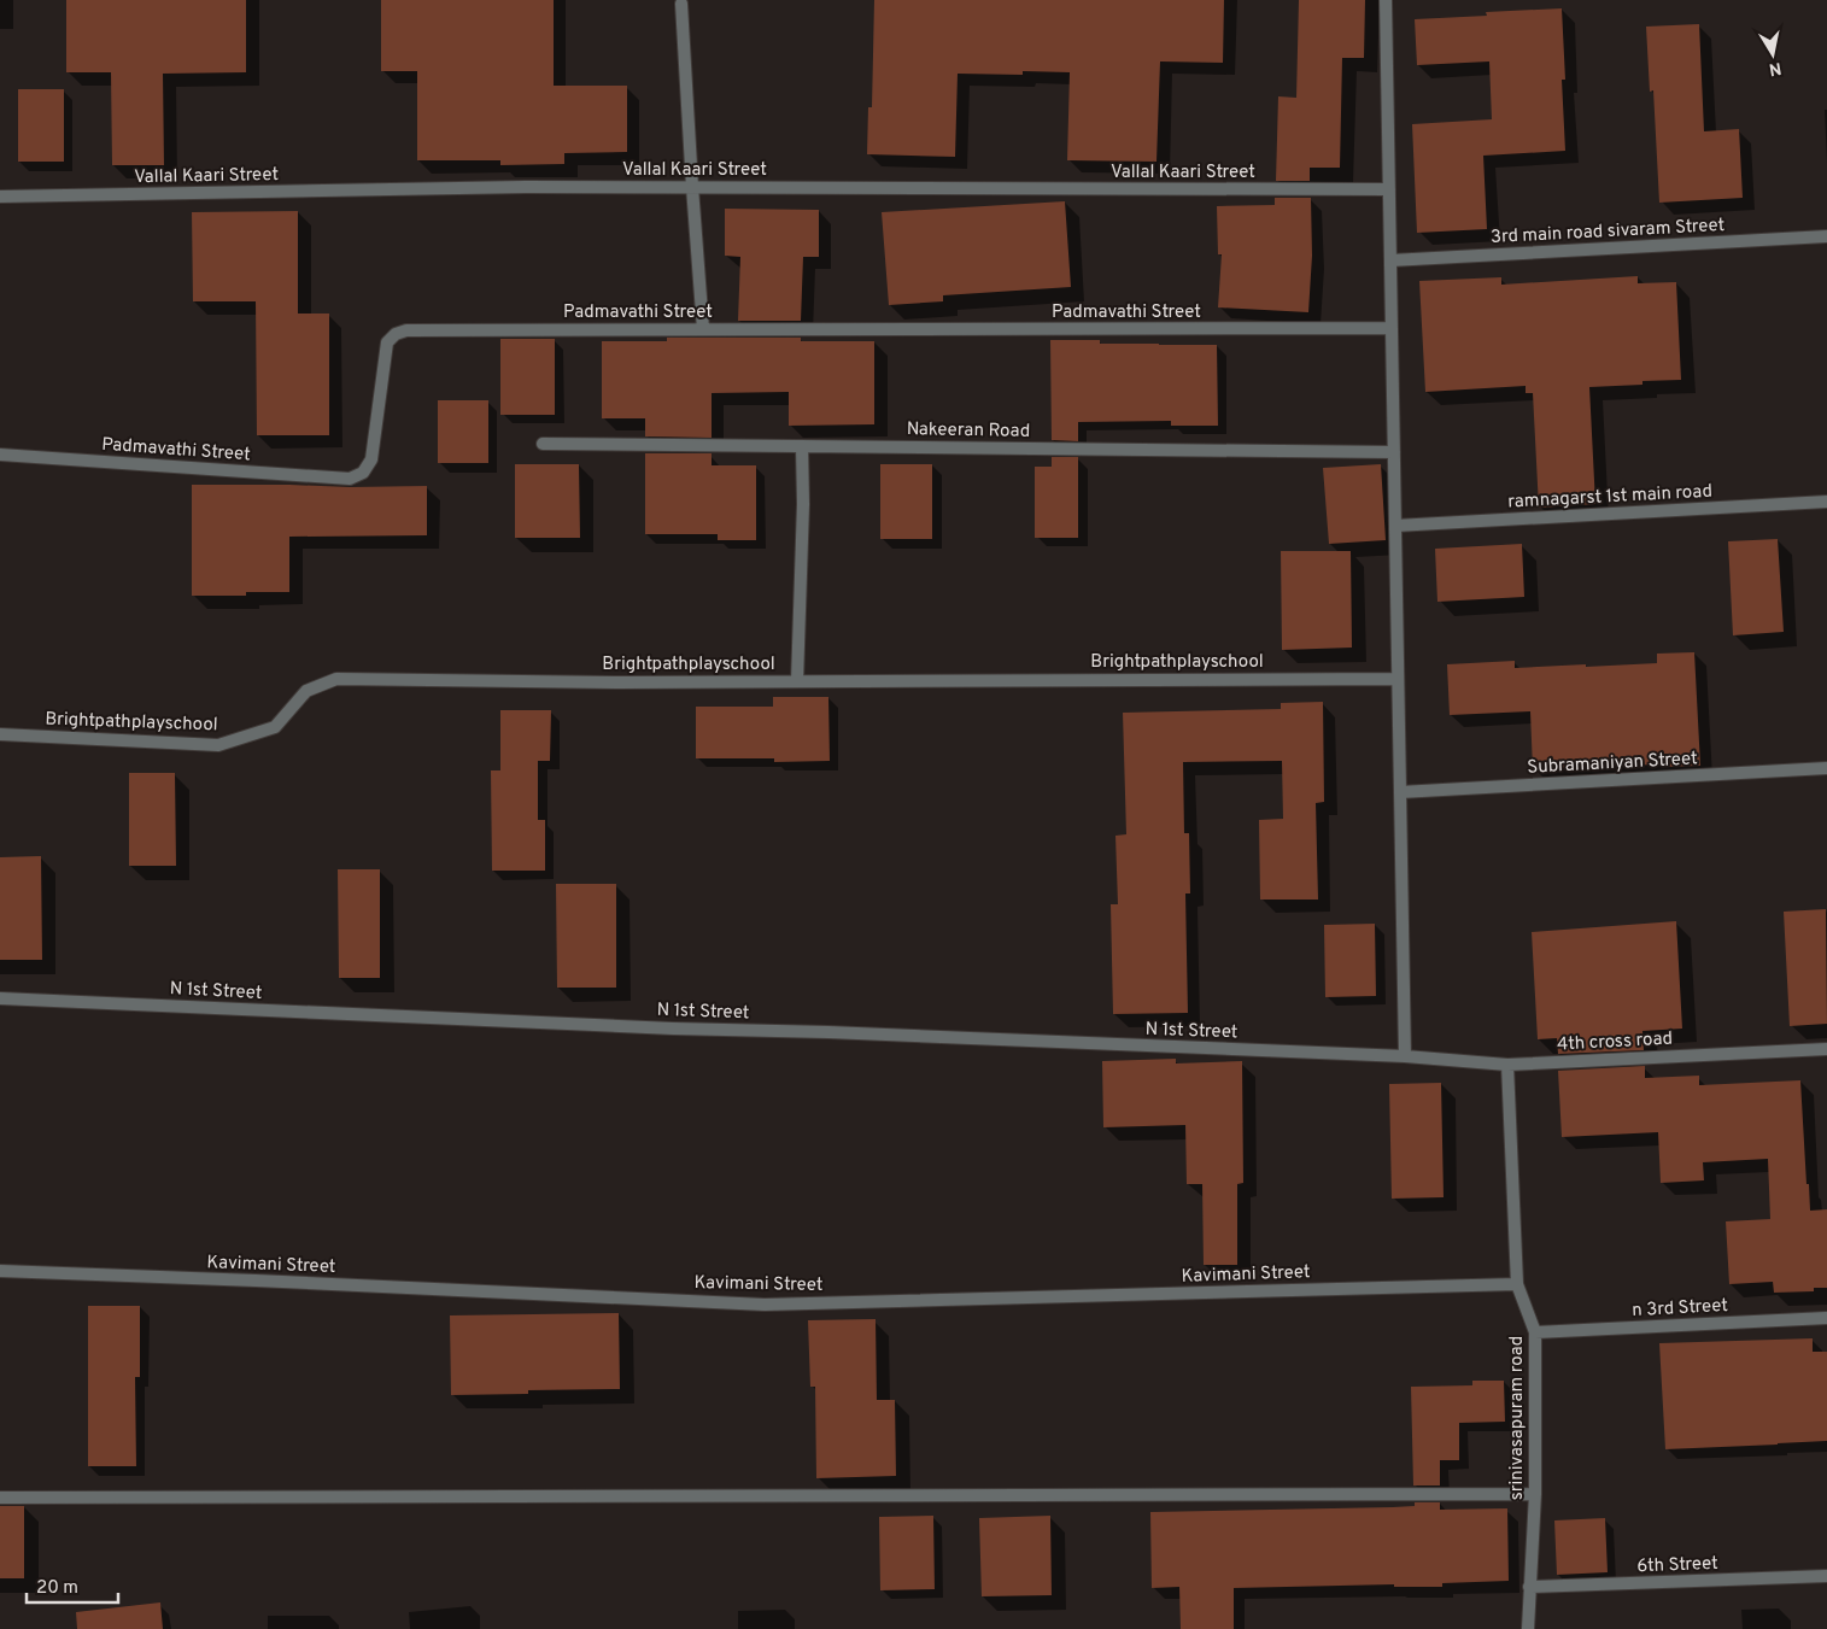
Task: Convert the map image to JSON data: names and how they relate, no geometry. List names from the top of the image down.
{
  "streets": {
    "street": [
      "Vallal Kaari Street",
      "3rd main road sivaram Street",
      "Padmavathi Street",
      "Nakeeran Road",
      "ramnagarst 1st main road",
      "Brightpathplayschool",
      "Subramaniyan Street",
      "N 1st Street",
      "4th cross road",
      "Kavimani Street",
      "n 3rd Street",
      "srinivasapuram road",
      "6th Street"
    ]
  },
  "crossings": [
    ["N 1st Street", "4th cross road"],
    ["4th cross road", "srinivasapuram road"],
    ["Kavimani Street", "srinivasapuram road"],
    ["n 3rd Street", "srinivasapuram road"],
    ["srinivasapuram road", "6th Street"]
  ],
  "scale_bar": "20 m",
  "north": "bottom"
}
